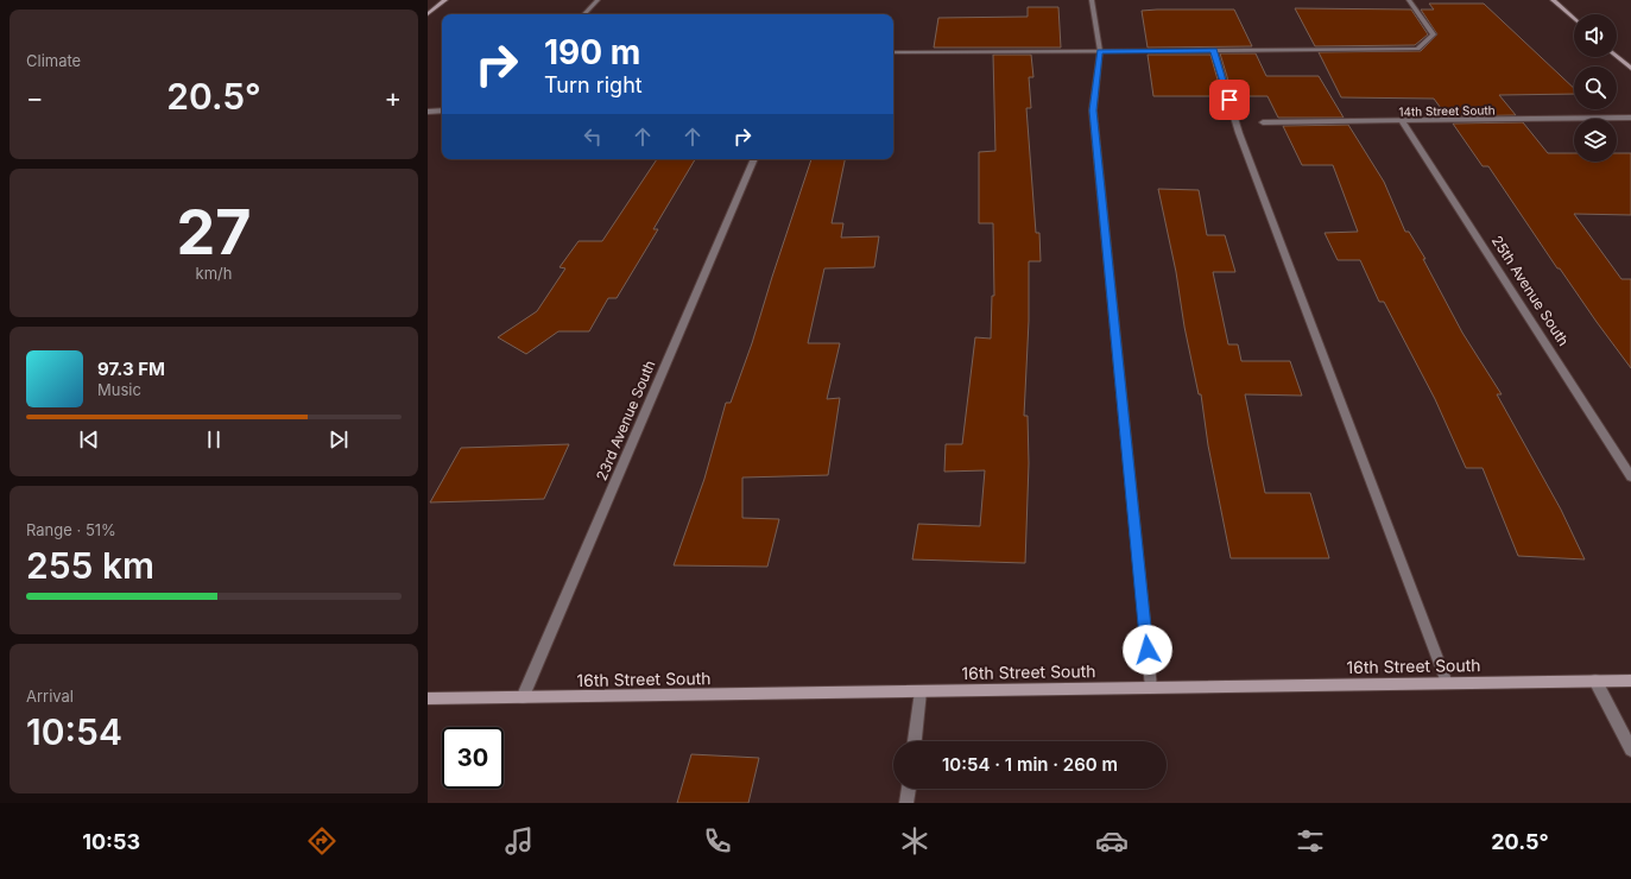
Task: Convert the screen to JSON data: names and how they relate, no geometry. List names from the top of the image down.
{
  "streets": {
    "street": [
      "14th Street South",
      "25th Avenue South",
      "23rd Avenue South",
      "16th Street South"
    ]
  },
  "crossings": [
    ["14th Street South", "25th Avenue South"],
    ["23rd Avenue South", "16th Street South"]
  ],
  "page": {
    "tile": [
      "Climate",
      ["27", "km/h"],
      ["Range · 51%", "255 km"],
      ["Arrival", "10:54"]
    ],
    "turn": ["190 m", "Turn right"],
    "heat": ["−", "20.5°", "+"],
    "song": ["97.3 FM", "Music"],
    "limit": "30",
    "trip": "10:54 · 1 min · 260 m",
    "tabs": ["10:53", "20.5°"]
  }
}
